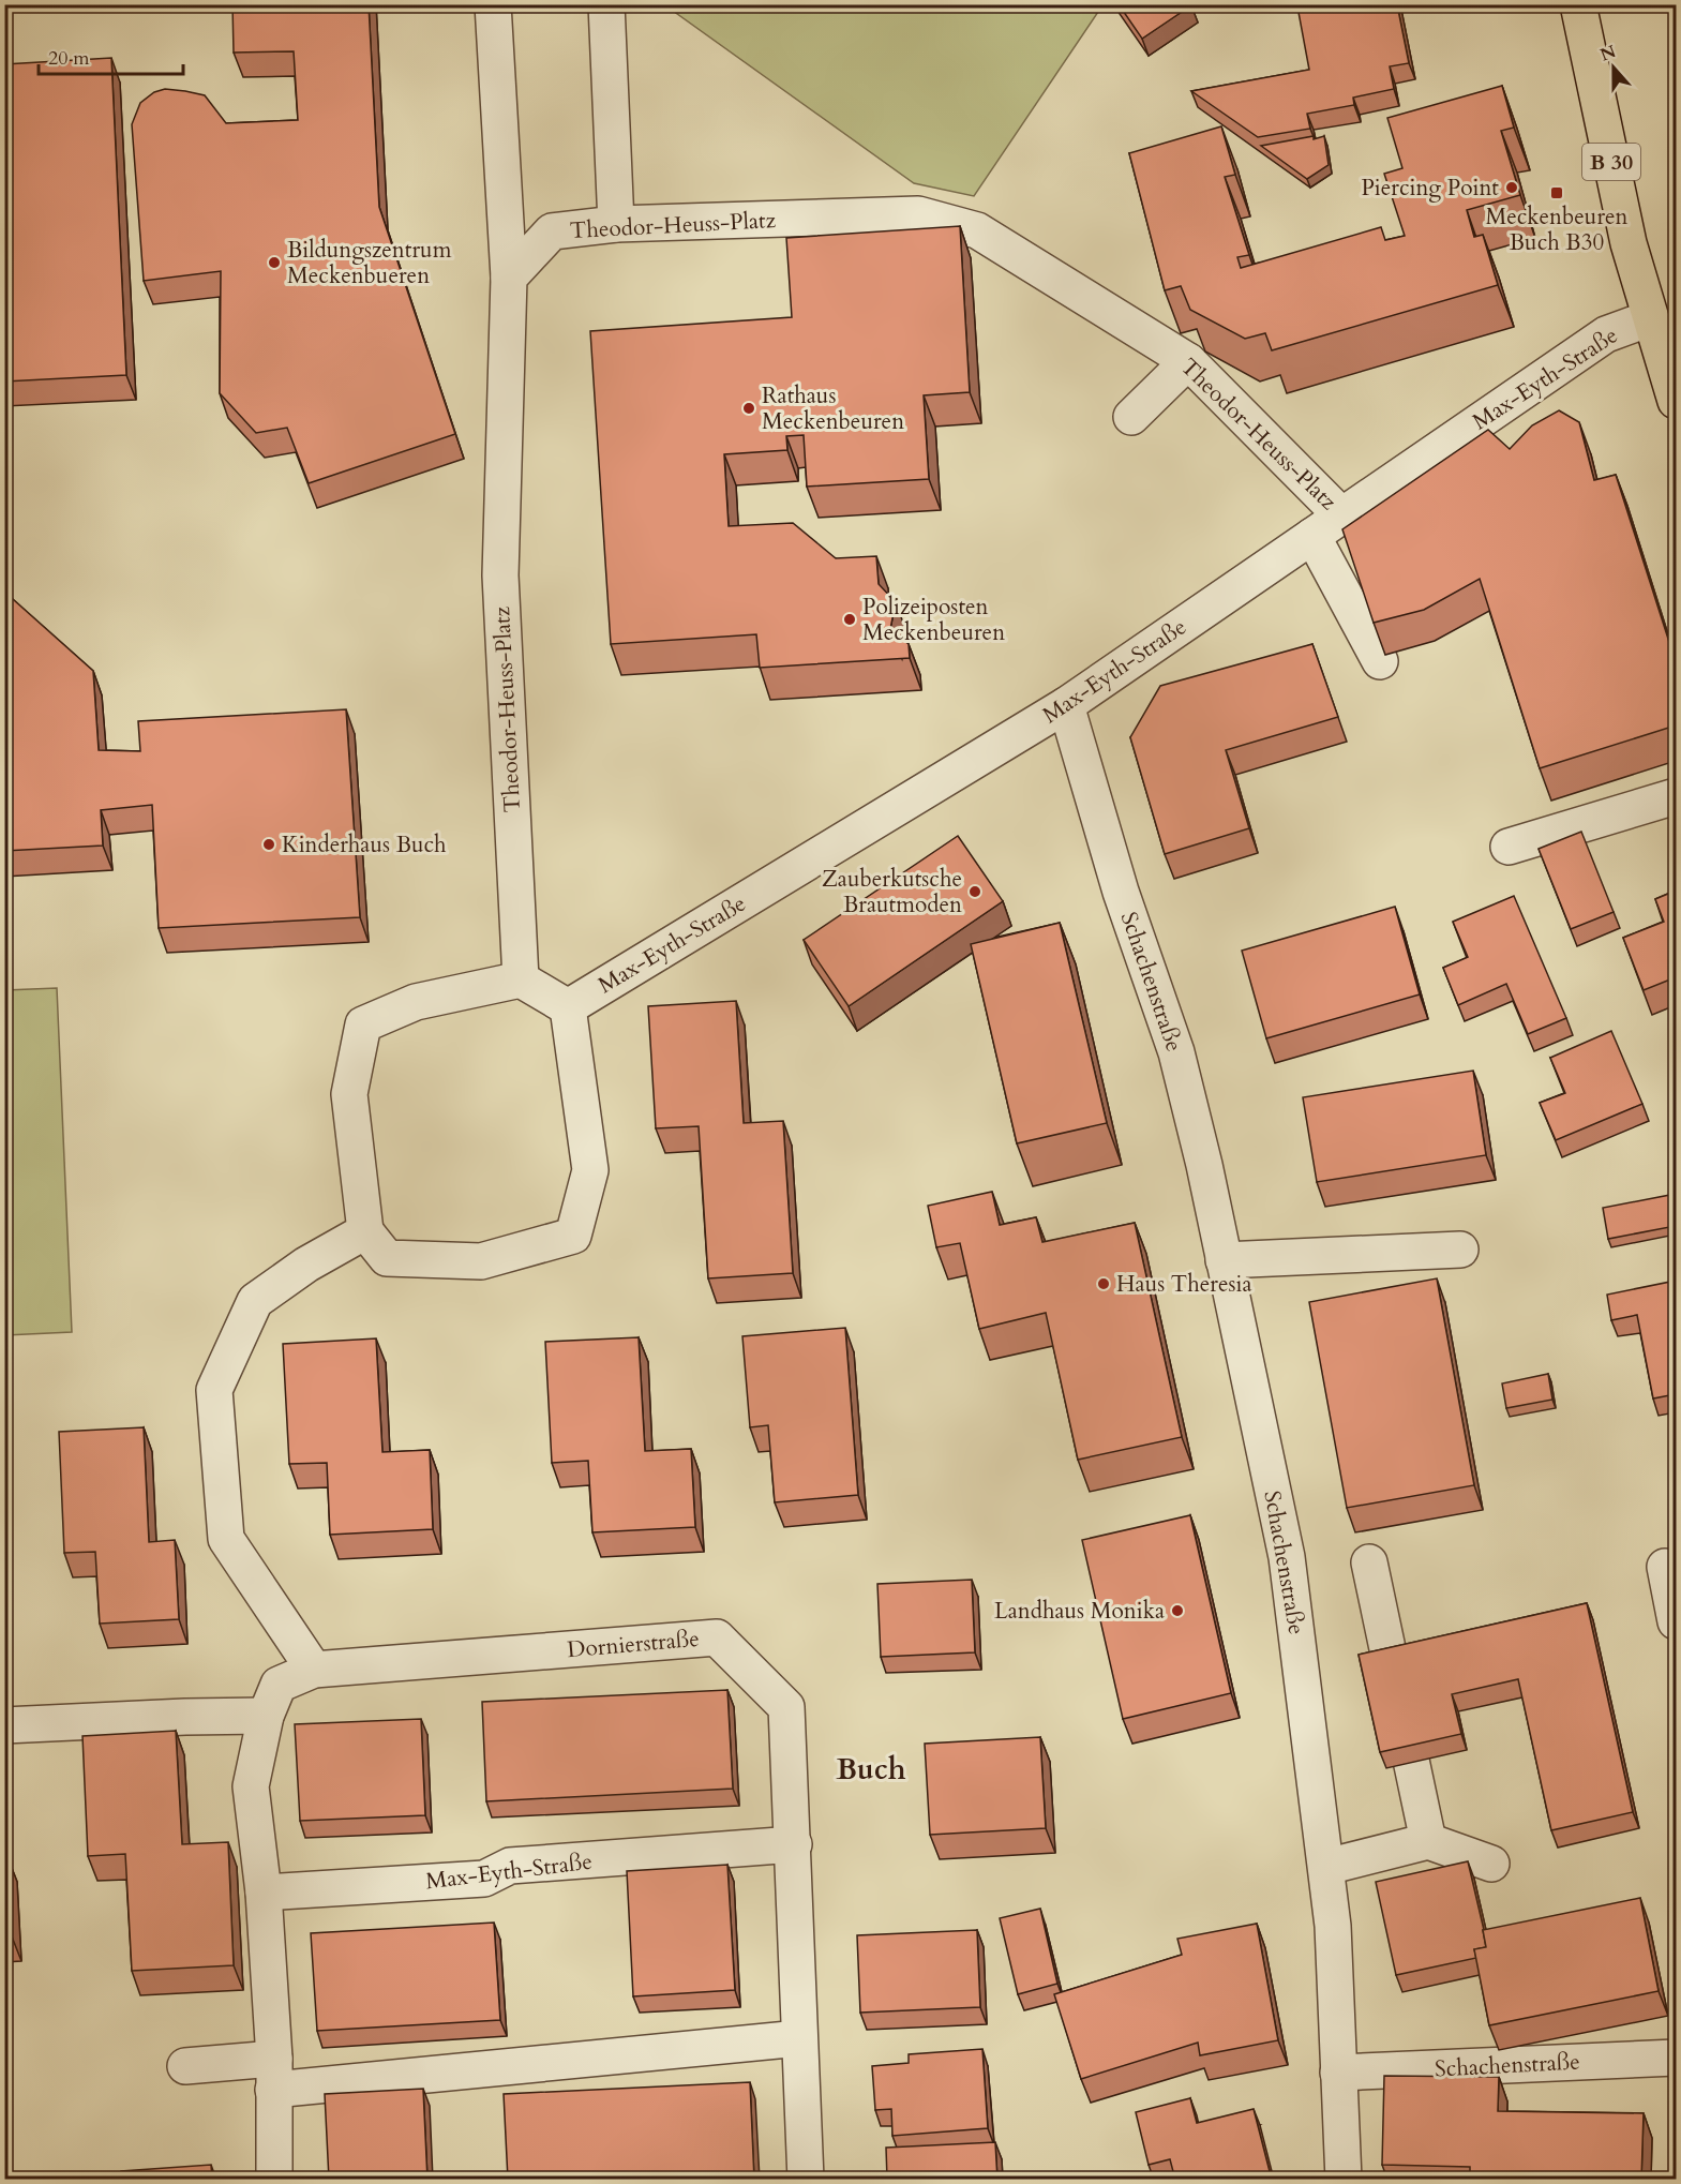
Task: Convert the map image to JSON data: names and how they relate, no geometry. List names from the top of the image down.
{
  "streets": {
    "main road": ["B 30"],
    "street": [
      "Theodor-Heuss-Platz",
      "Max-Eyth-Straße",
      "Schachenstraße",
      "Dornierstraße"
    ]
  },
  "crossings": [
    ["B 30", "Max-Eyth-Straße"],
    ["Theodor-Heuss-Platz", "Max-Eyth-Straße"],
    ["Max-Eyth-Straße", "Schachenstraße"],
    ["Max-Eyth-Straße", "Dornierstraße"]
  ],
  "districts": ["Buch"],
  "places": {
    "other": [
      "Piercing Point",
      "Bildungszentrum Meckenbueren",
      "Rathaus Meckenbeuren",
      "Polizeiposten Meckenbeuren",
      "Kinderhaus Buch",
      "Zauberkutsche Brautmoden",
      "Haus Theresia",
      "Landhaus Monika"
    ],
    "transit": ["Meckenbeuren Buch B30"]
  },
  "scale_bar": "20 m",
  "north": "top"
}
